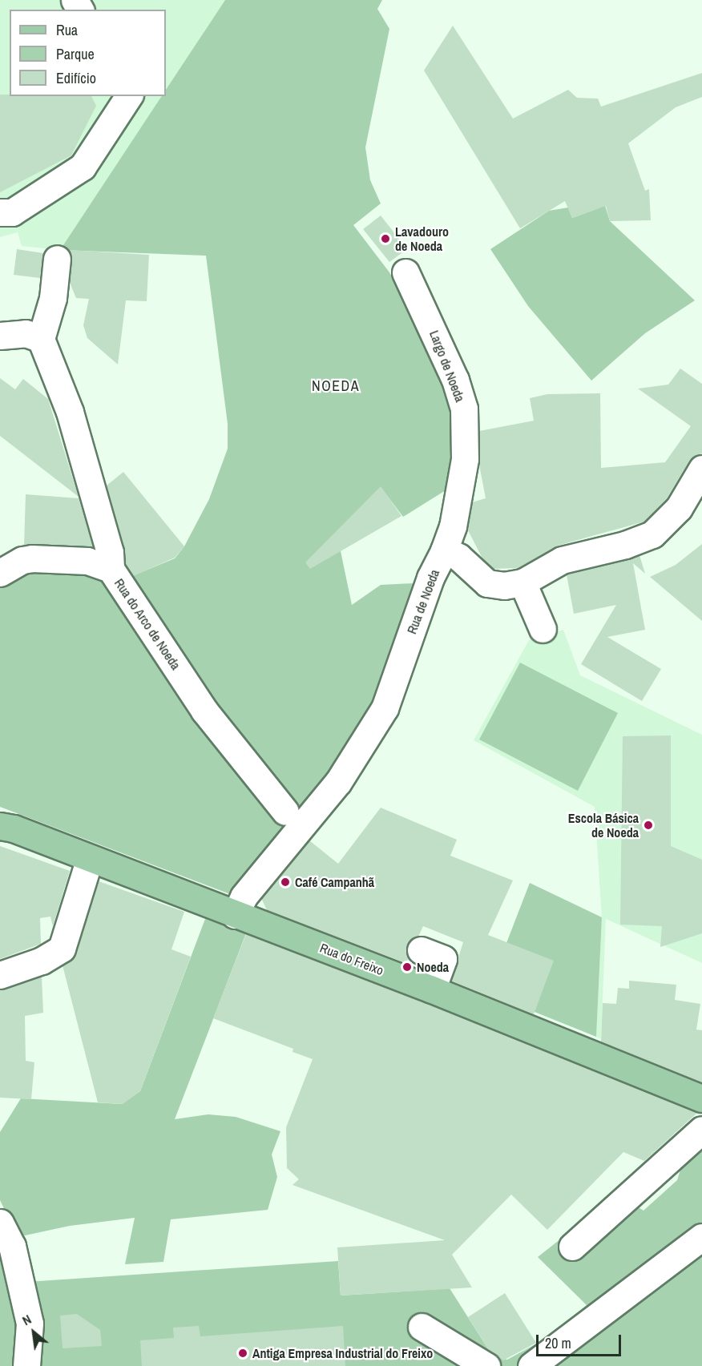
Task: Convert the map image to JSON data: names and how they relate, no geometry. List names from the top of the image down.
{
  "streets": {
    "main road": ["Rua do Freixo"],
    "street": ["Largo de Noeda", "Rua de Noeda", "Rua do Arco de Noeda"]
  },
  "crossings": [
    ["Largo de Noeda", "Rua de Noeda"],
    ["Rua de Noeda", "Rua do Arco de Noeda"],
    ["Rua de Noeda", "Rua do Freixo"]
  ],
  "districts": ["NOEDA"],
  "places": [
    "Lavadouro de Noeda",
    "Escola Básica de Noeda",
    "Café Campanhã",
    "Noeda",
    "Antiga Empresa Industrial do Freixo"
  ],
  "legend": ["Rua", "Parque", "Edifício"],
  "scale_bar": "20 m",
  "north": "top left"
}
